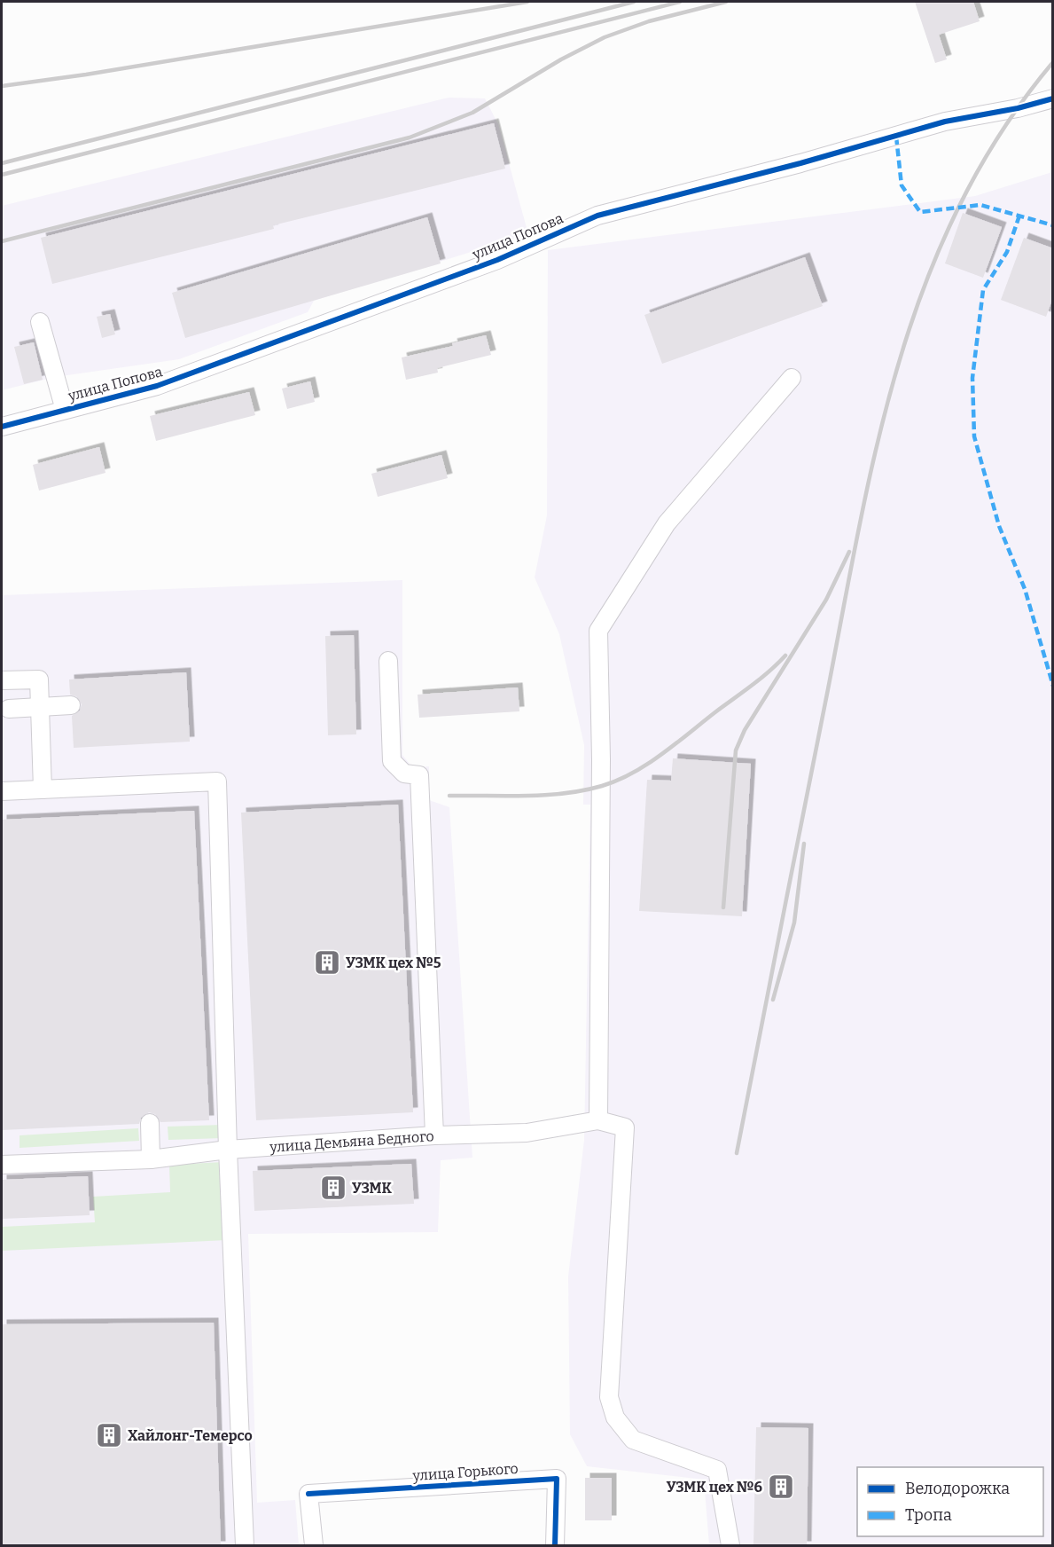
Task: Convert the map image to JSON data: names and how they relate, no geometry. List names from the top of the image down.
{
  "streets": {
    "street": ["улица Попова", "улица Демьяна Бедного", "улица Горького"]
  },
  "places": {
    "building": [
      "УЗМК цех №5",
      "УЗМК",
      "Хайлонг-Темерсо",
      "УЗМК цех №6"
    ]
  },
  "legend": ["Велодорожка", "Тропа"]
}
